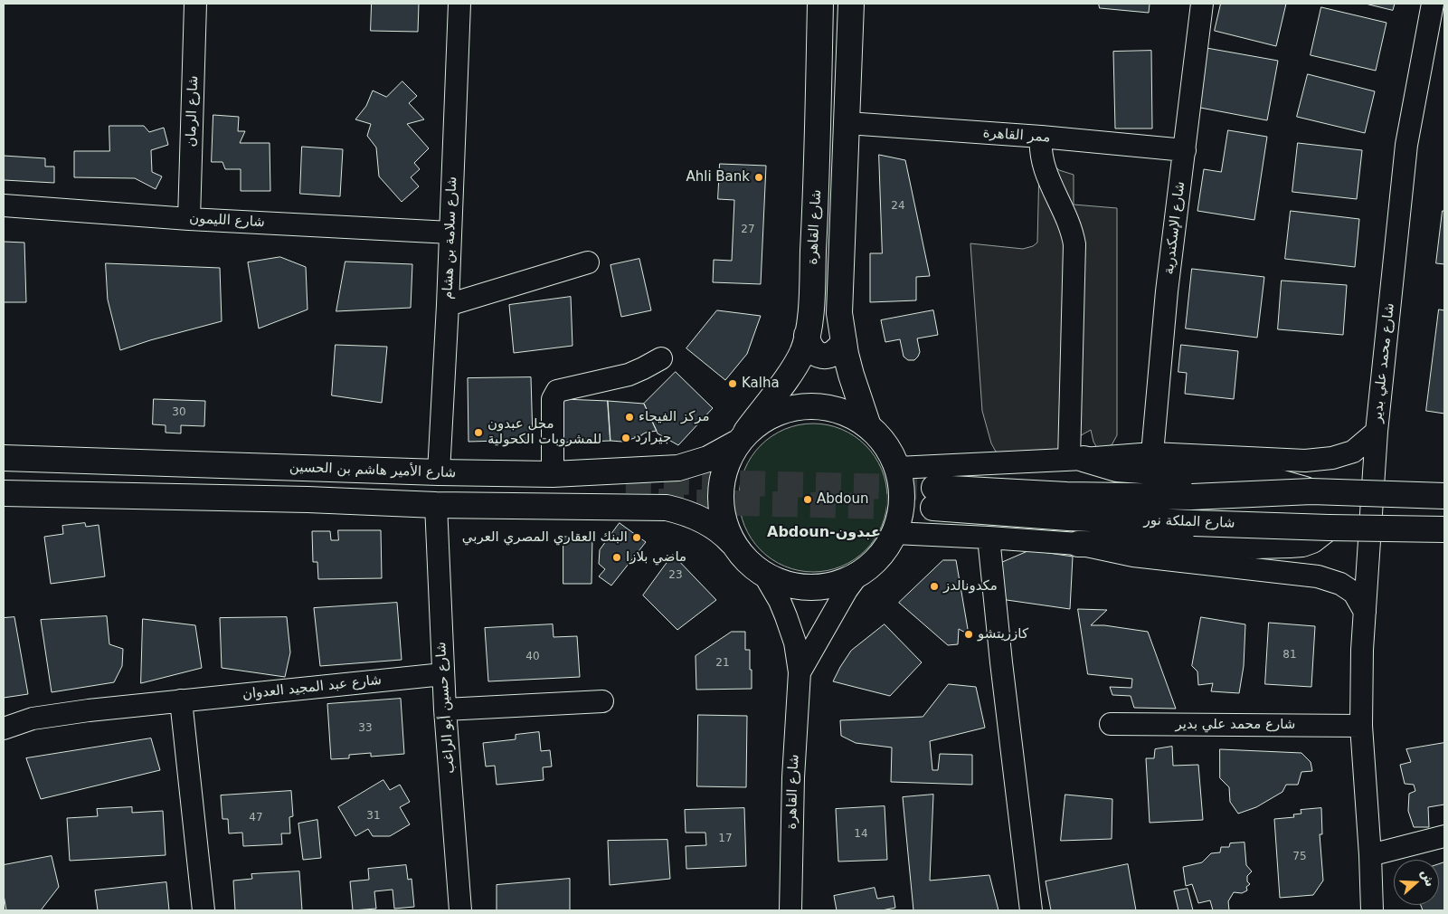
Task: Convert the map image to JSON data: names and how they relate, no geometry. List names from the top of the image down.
{
  "streets": {
    "main road": ["شارع القاهرة", "شارع الأمير هاشم بن الحسين", "شارع الملكة نور"],
    "street": [
      "شارع الرمان",
      "ممر القاهرة",
      "شارع الليمون",
      "شارع الإسكندرية",
      "شارع سلامة بن هشام",
      "شارع محمد علي بدير",
      "شارع عبد المجيد العدوان",
      "شارع حسين أبو الراغب"
    ]
  },
  "crossings": [
    ["شارع الرمان", "شارع الليمون"],
    ["ممر القاهرة", "شارع القاهرة"],
    ["ممر القاهرة", "شارع الإسكندرية"],
    ["شارع الليمون", "شارع سلامة بن هشام"],
    ["شارع القاهرة", "شارع الأمير هاشم بن الحسين"],
    ["شارع سلامة بن هشام", "شارع الأمير هاشم بن الحسين"],
    ["شارع عبد المجيد العدوان", "شارع حسين أبو الراغب"]
  ],
  "districts": ["Abdoun-عبدون"],
  "places": [
    "Ahli Bank",
    "Kalha",
    "مركز الفيحاء",
    "محل عبدون للمشروبات الكحولية",
    "جيرارد",
    "Abdoun",
    "البنك العقاري المصري العربي",
    "ماضي بلازا",
    "مكدونالدز",
    "كازريتشو"
  ],
  "house_numbers": [
    "24",
    "27",
    "30",
    "23",
    "81",
    "40",
    "21",
    "33",
    "31",
    "47",
    "14",
    "17",
    "75"
  ],
  "north": "right"
}
